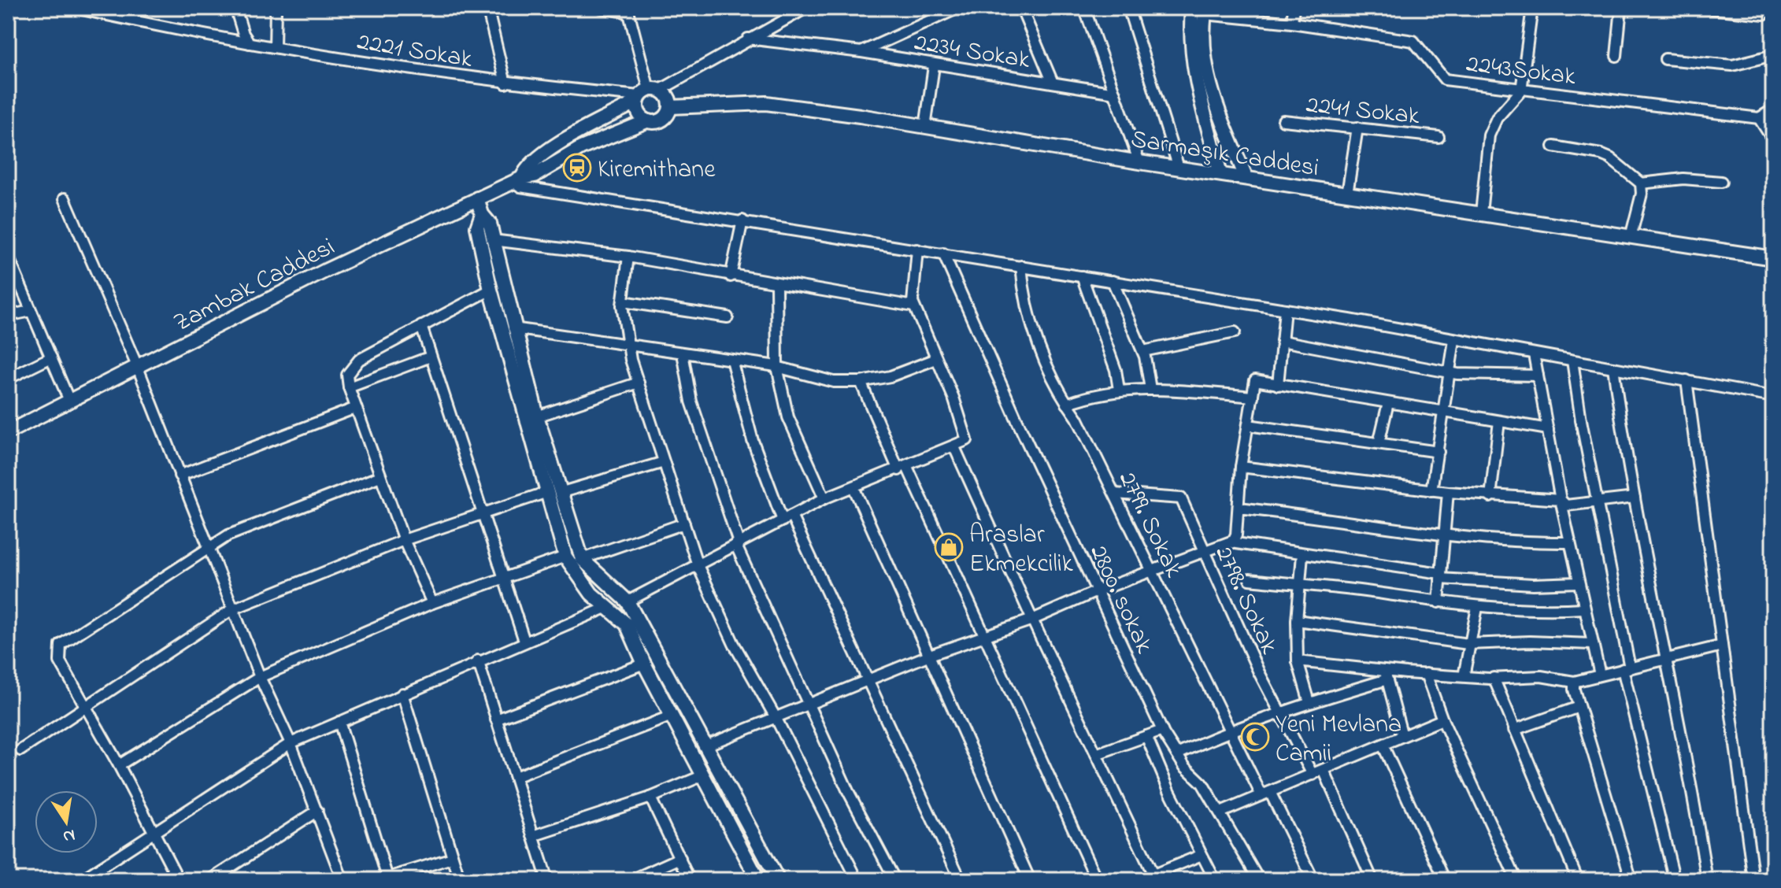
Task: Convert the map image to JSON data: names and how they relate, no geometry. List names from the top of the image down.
{
  "streets": {
    "main road": ["Sarmaşık Caddesi", "Zambak Caddesi"],
    "street": [
      "2221 Sokak",
      "2234 Sokak",
      "2243Sokak",
      "2241 Sokak",
      "2799. Sokak",
      "2800. sokak",
      "2798. Sokak"
    ]
  },
  "crossings": [
    ["2221 Sokak", "Sarmaşık Caddesi"],
    ["2221 Sokak", "Zambak Caddesi"],
    ["Sarmaşık Caddesi", "Zambak Caddesi"],
    ["2799. Sokak", "2798. Sokak"]
  ],
  "places": {
    "station": ["Kiremithane"],
    "shop": ["Araslar Ekmekcilik"],
    "mosque": ["Yeni Mevlana Camii"]
  },
  "north": "bottom"
}
